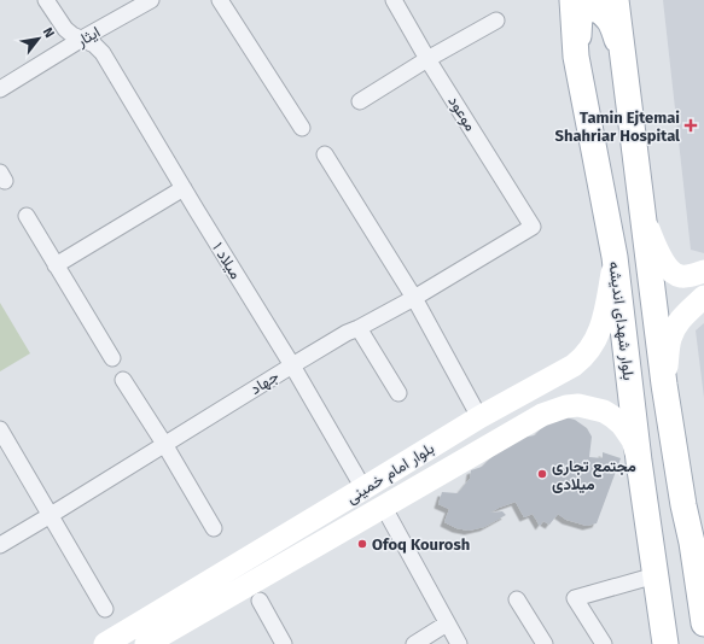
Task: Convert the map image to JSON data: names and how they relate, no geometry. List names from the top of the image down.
{
  "streets": {
    "main road": ["بلوار شهدای اندیشه"],
    "street": [
      "ایثار",
      "موعود",
      "میلاد ۱",
      "جهاد",
      "بلوار امام خمینی"
    ]
  },
  "crossings": [
    ["ایثار", "میلاد ۱"],
    ["موعود", "جهاد"],
    ["میلاد ۱", "جهاد"],
    ["میلاد ۱", "بلوار امام خمینی"],
    ["بلوار شهدای اندیشه", "بلوار امام خمینی"]
  ],
  "places": {
    "health": ["Tamin Ejtemai Shahriar Hospital"],
    "other": ["مجتمع تجاری میلادی", "Ofoq Kourosh"]
  },
  "north": "top right"
}
